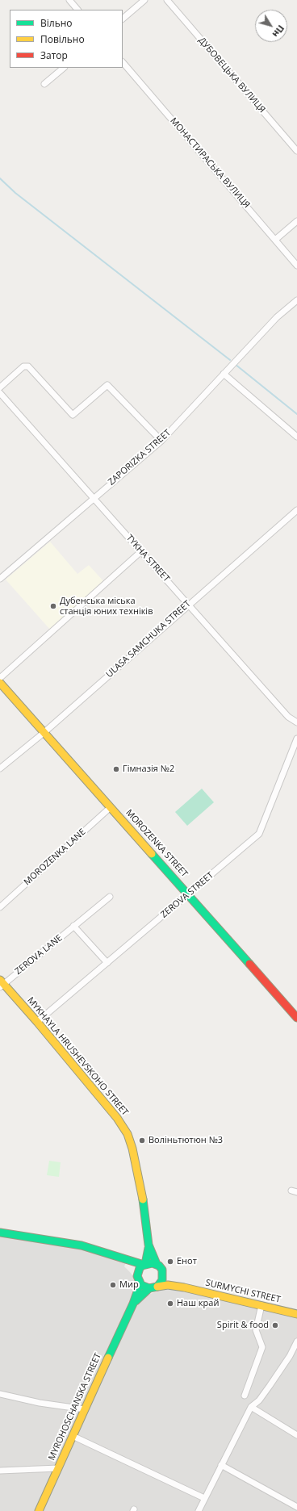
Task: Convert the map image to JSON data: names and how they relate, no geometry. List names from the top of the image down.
{
  "streets": {
    "main road": [
      "MOROZENKA STREET",
      "MYKHAYLA HRUSHEVSKOHO STREET",
      "SURMYCHI STREET",
      "MYROHOSCHANSKA STREET"
    ],
    "street": [
      "ДУБОВЕЦЬКА ВУЛИЦЯ",
      "МОНАСТИРАСЬКА ВУЛИЦЯ",
      "ZAPORIZKA STREET",
      "TYKHA STREET",
      "ULASA SAMCHUKA STREET",
      "MOROZENKA LANE",
      "ZEROVA STREET",
      "ZEROVA LANE"
    ]
  },
  "crossings": [
    ["ZAPORIZKA STREET", "TYKHA STREET"],
    ["TYKHA STREET", "ULASA SAMCHUKA STREET"],
    ["ULASA SAMCHUKA STREET", "MOROZENKA STREET"],
    ["MOROZENKA STREET", "MOROZENKA LANE"],
    ["MOROZENKA STREET", "ZEROVA STREET"],
    ["ZEROVA STREET", "MYKHAYLA HRUSHEVSKOHO STREET"],
    ["ZEROVA LANE", "MYKHAYLA HRUSHEVSKOHO STREET"]
  ],
  "places": [
    "Дубенська міська станція юних техніків",
    "Гімназія №2",
    "Воліньтютюн №3",
    "Енот",
    "Мир",
    "Наш край",
    "Spirit & food"
  ],
  "legend": ["Вільно", "Повільно", "Затор"],
  "north": "bottom right"
}
